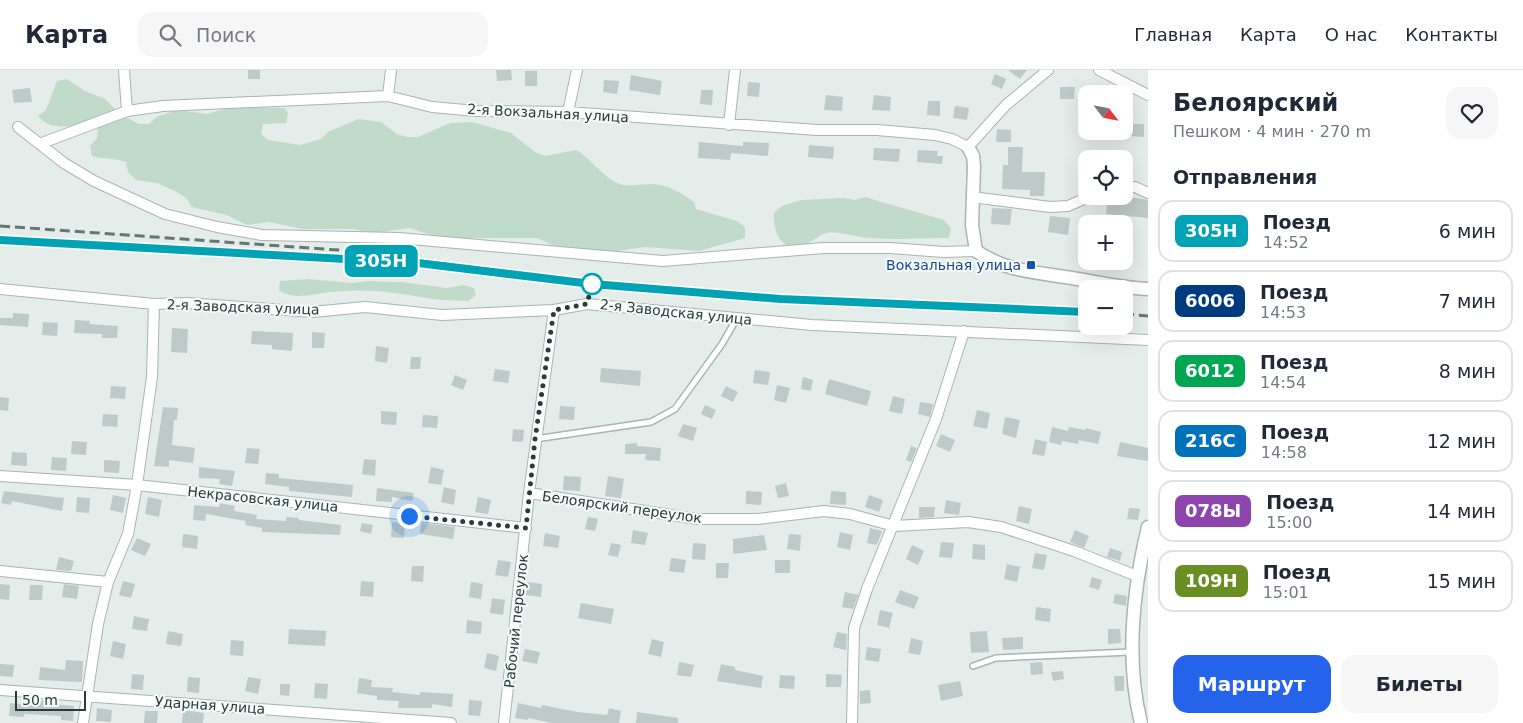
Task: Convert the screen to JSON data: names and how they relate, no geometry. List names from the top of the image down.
{
  "streets": {
    "street": [
      "2-я Вокзальная улица",
      "2-я Заводская улица",
      "Некрасовская улица",
      "Белоярский переулок",
      "Рабочий переулок",
      "Ударная улица"
    ]
  },
  "crossings": [
    ["2-я Заводская улица", "Рабочий переулок"],
    ["Некрасовская улица", "Рабочий переулок"],
    ["Белоярский переулок", "Рабочий переулок"]
  ],
  "places": {
    "transit": ["Вокзальная улица"]
  },
  "scale_bar": "50 m",
  "north": "bottom right",
  "page": {
    "header": "Карта",
    "search": "Поиск",
    "nav": [
      "Главная",
      "Карта",
      "О нас",
      "Контакты"
    ],
    "on_map": "305Н",
    "heading": [
      ["Белоярский", "Пешком · 4 мин · 270 m"],
      "Отправления"
    ],
    "map_buttons": ["+", "−"],
    "list": [
      {
        "mark": "305Н",
        "name": "Поезд",
        "note": "14:52",
        "value": "6 мин"
      },
      {
        "mark": "6006",
        "name": "Поезд",
        "note": "14:53",
        "value": "7 мин"
      },
      {
        "mark": "6012",
        "name": "Поезд",
        "note": "14:54",
        "value": "8 мин"
      },
      {
        "mark": "216С",
        "name": "Поезд",
        "note": "14:58",
        "value": "12 мин"
      },
      {
        "mark": "078Ы",
        "name": "Поезд",
        "note": "15:00",
        "value": "14 мин"
      },
      {
        "mark": "109Н",
        "name": "Поезд",
        "note": "15:01",
        "value": "15 мин"
      }
    ],
    "buttons": ["Маршрут", "Билеты"],
    "scale": "50 m"
  }
}
